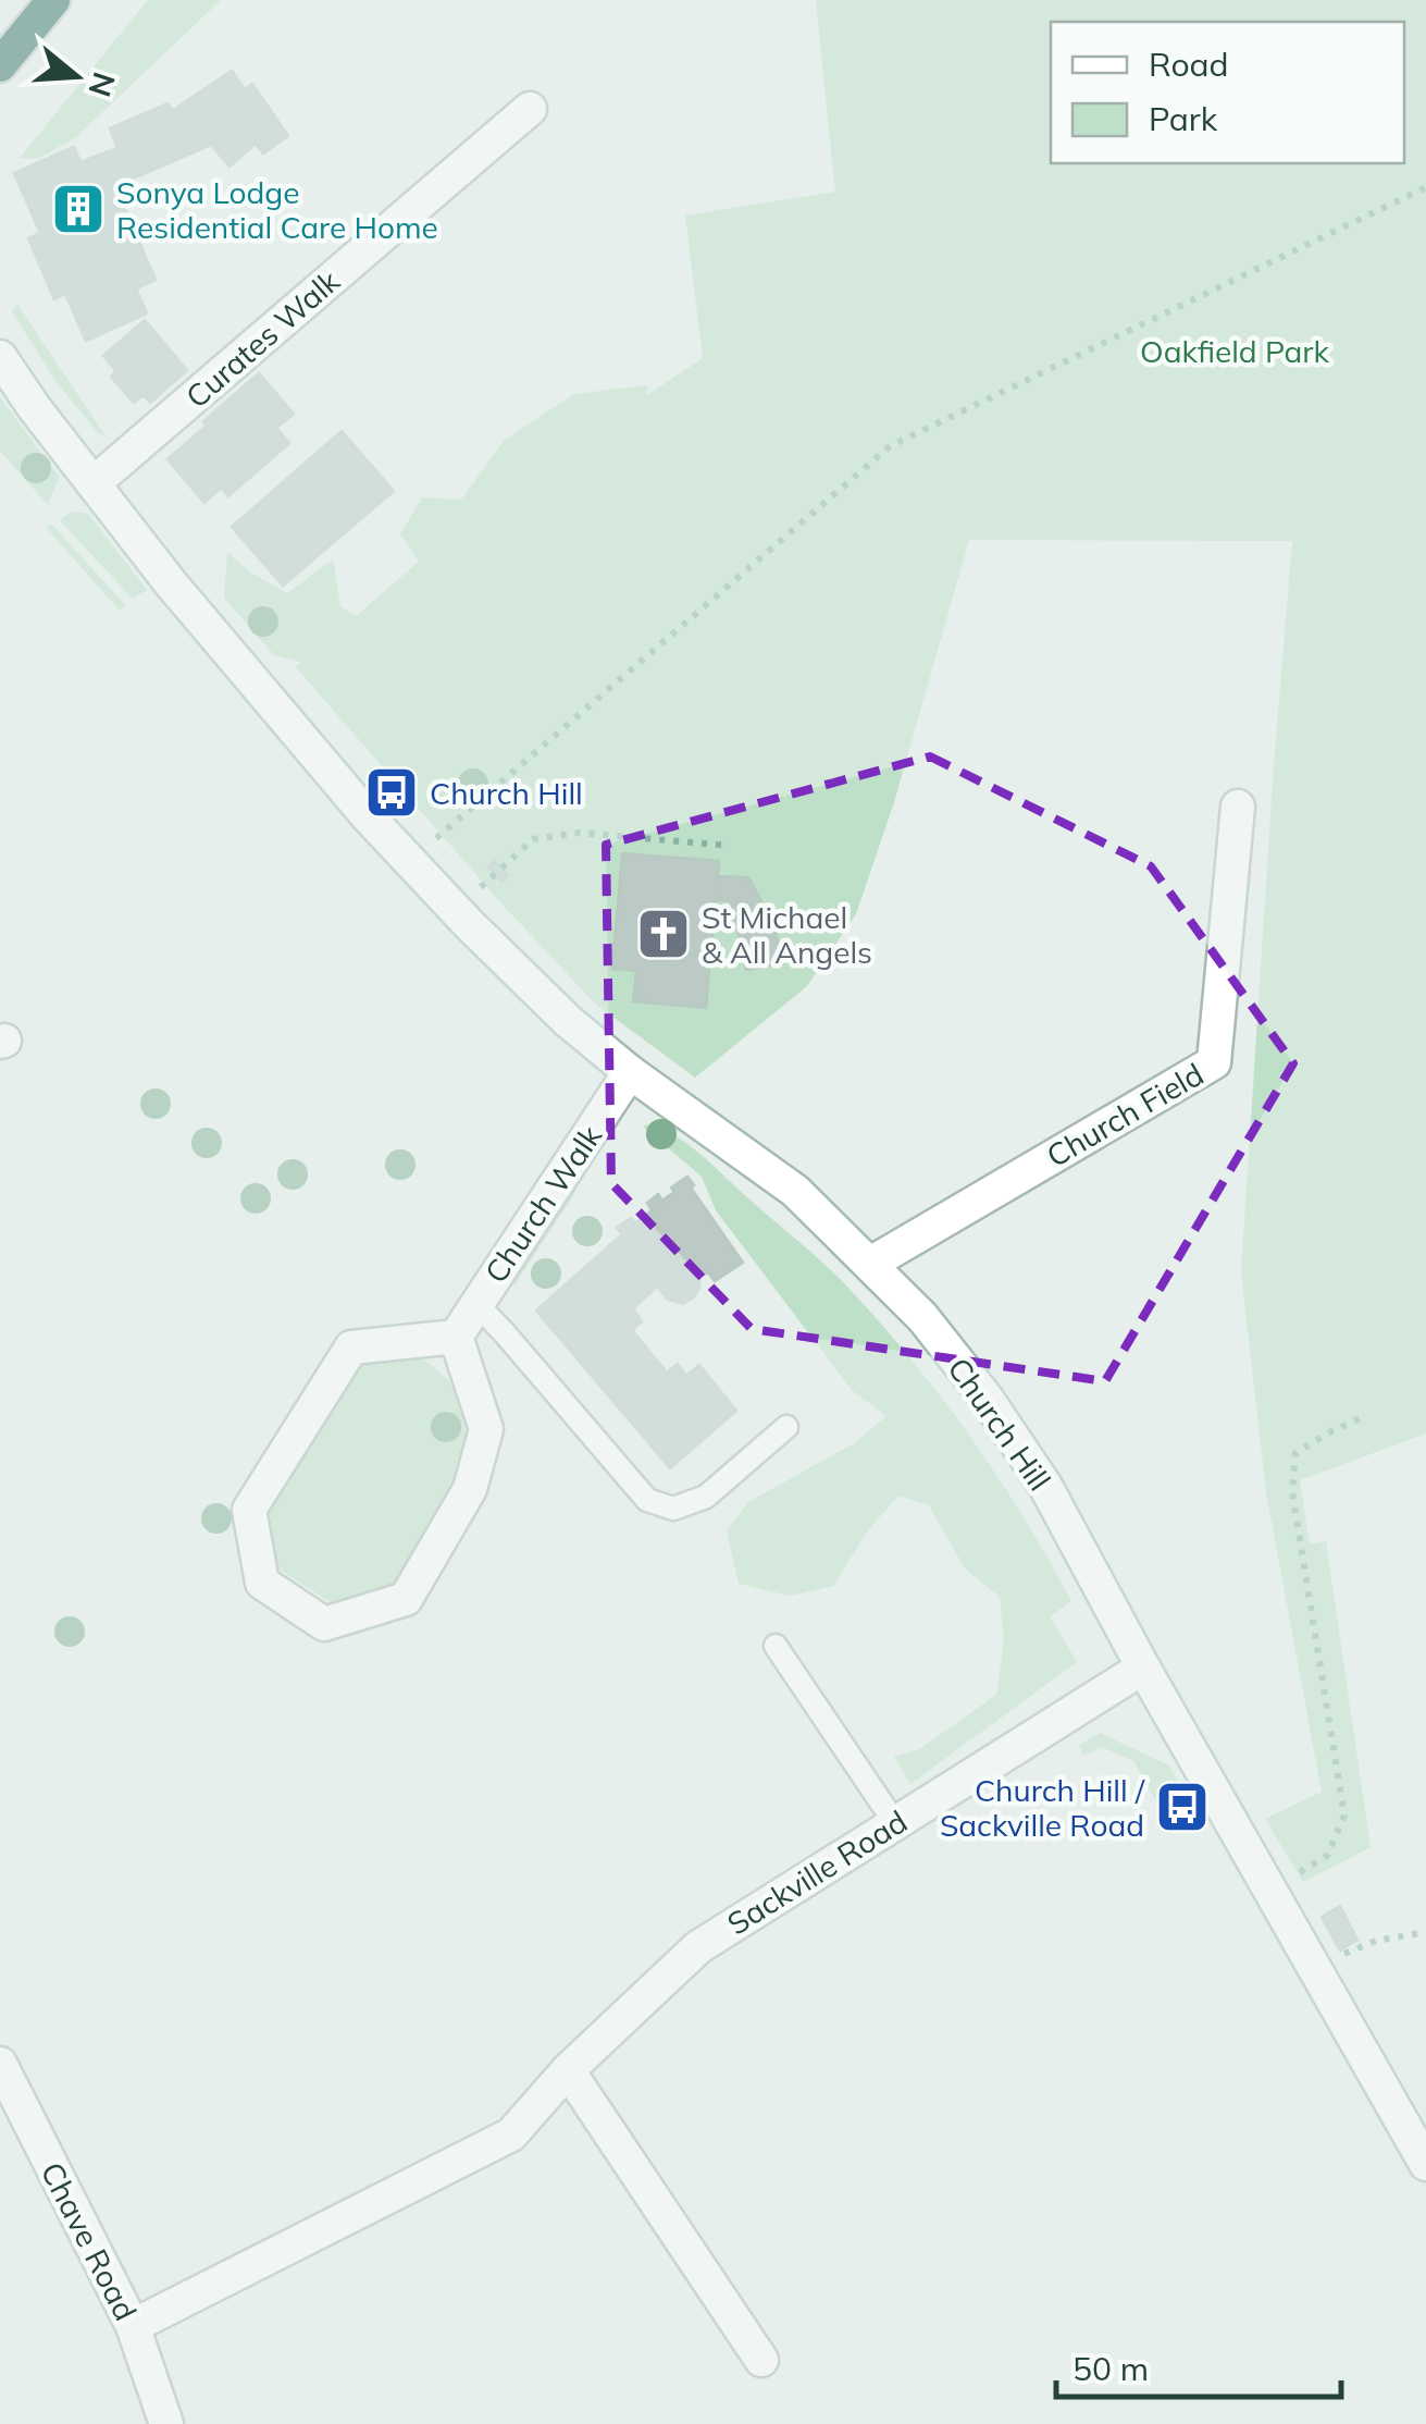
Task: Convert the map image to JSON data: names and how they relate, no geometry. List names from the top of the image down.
{
  "streets": {
    "street": [
      "Curates Walk",
      "Church Field",
      "Church Walk",
      "Church Hill",
      "Sackville Road",
      "Chave Road"
    ]
  },
  "crossings": [
    ["Curates Walk", "Church Hill"],
    ["Church Field", "Church Hill"],
    ["Church Walk", "Church Hill"],
    ["Church Hill", "Sackville Road"],
    ["Sackville Road", "Chave Road"]
  ],
  "parks": ["Oakfield Park"],
  "places": {
    "building": ["Sonya Lodge Residential Care Home"],
    "bus stop": ["Church Hill", "Church Hill / Sackville Road"],
    "church": ["St Michael & All Angels"]
  },
  "legend": ["Road", "Park"],
  "scale_bar": "50 m",
  "north": "right"
}
